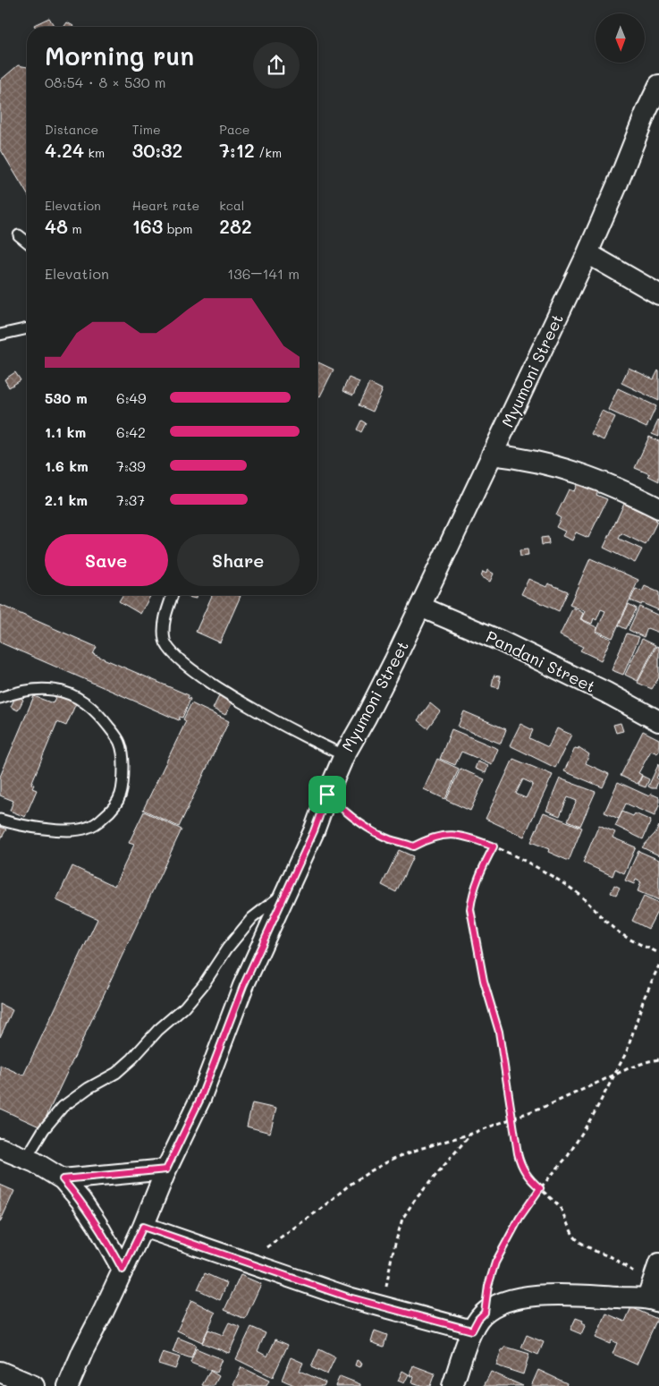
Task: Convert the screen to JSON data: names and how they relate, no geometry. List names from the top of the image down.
{
  "streets": {
    "street": ["Myumoni Street", "Pandani Street"]
  },
  "crossings": [
    ["Myumoni Street", "Pandani Street"]
  ],
  "north": "bottom",
  "page": {
    "heading": ["Morning run", "08:54 · 8 × 530 m"],
    "stats": [
      ["Distance", "4.24 km"],
      ["Time", "30:32"],
      ["Pace", "7:12 /km"],
      ["Elevation", "48 m"],
      ["Heart rate", "163 bpm"],
      ["kcal", "282"]
    ],
    "chart": ["Elevation", "136–141 m"],
    "list": [
      {
        "name": "530 m",
        "note": "6:49"
      },
      {
        "name": "1.1 km",
        "note": "6:42"
      },
      {
        "name": "1.6 km",
        "note": "7:39"
      },
      {
        "name": "2.1 km",
        "note": "7:37"
      }
    ],
    "buttons": ["Save", "Share"]
  }
}
